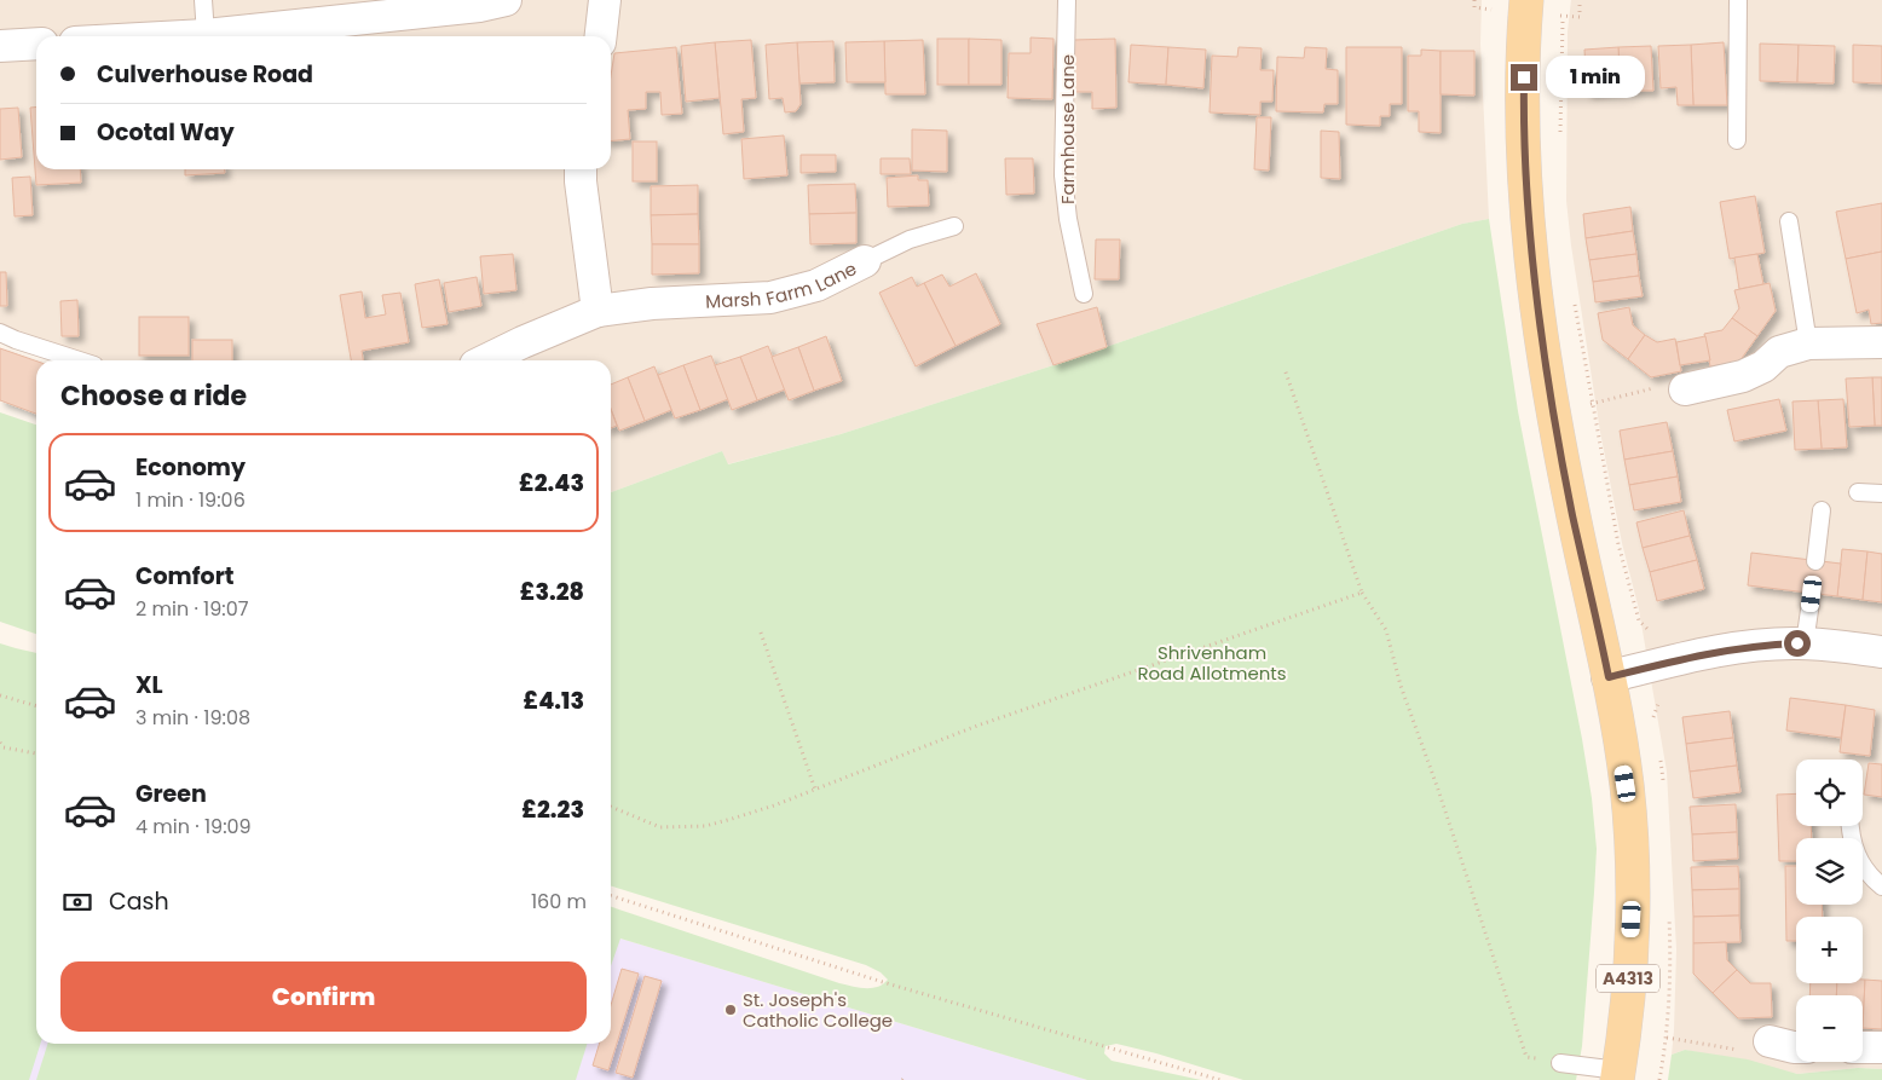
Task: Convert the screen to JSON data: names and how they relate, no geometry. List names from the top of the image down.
{
  "streets": {
    "main road": ["A4313"],
    "street": ["Marsh Farm Lane"],
    "lane": ["Farmhouse Lane"]
  },
  "parks": ["Shrivenham Road Allotments"],
  "places": ["St. Joseph's Catholic College"],
  "page": {
    "banner": ["Culverhouse Road", "Ocotal Way"],
    "bubble": "1 min",
    "heading": "Choose a ride",
    "list": [
      {
        "name": "Economy",
        "note": "1 min · 19:06",
        "value": "£2.43"
      },
      {
        "name": "Comfort",
        "note": "2 min · 19:07",
        "value": "£3.28"
      },
      {
        "name": "XL",
        "note": "3 min · 19:08",
        "value": "£4.13"
      },
      {
        "name": "Green",
        "note": "4 min · 19:09",
        "value": "£2.23"
      }
    ],
    "map_buttons": ["+", "−"],
    "pay": ["Cash", "160 m"],
    "buttons": "Confirm"
  }
}
